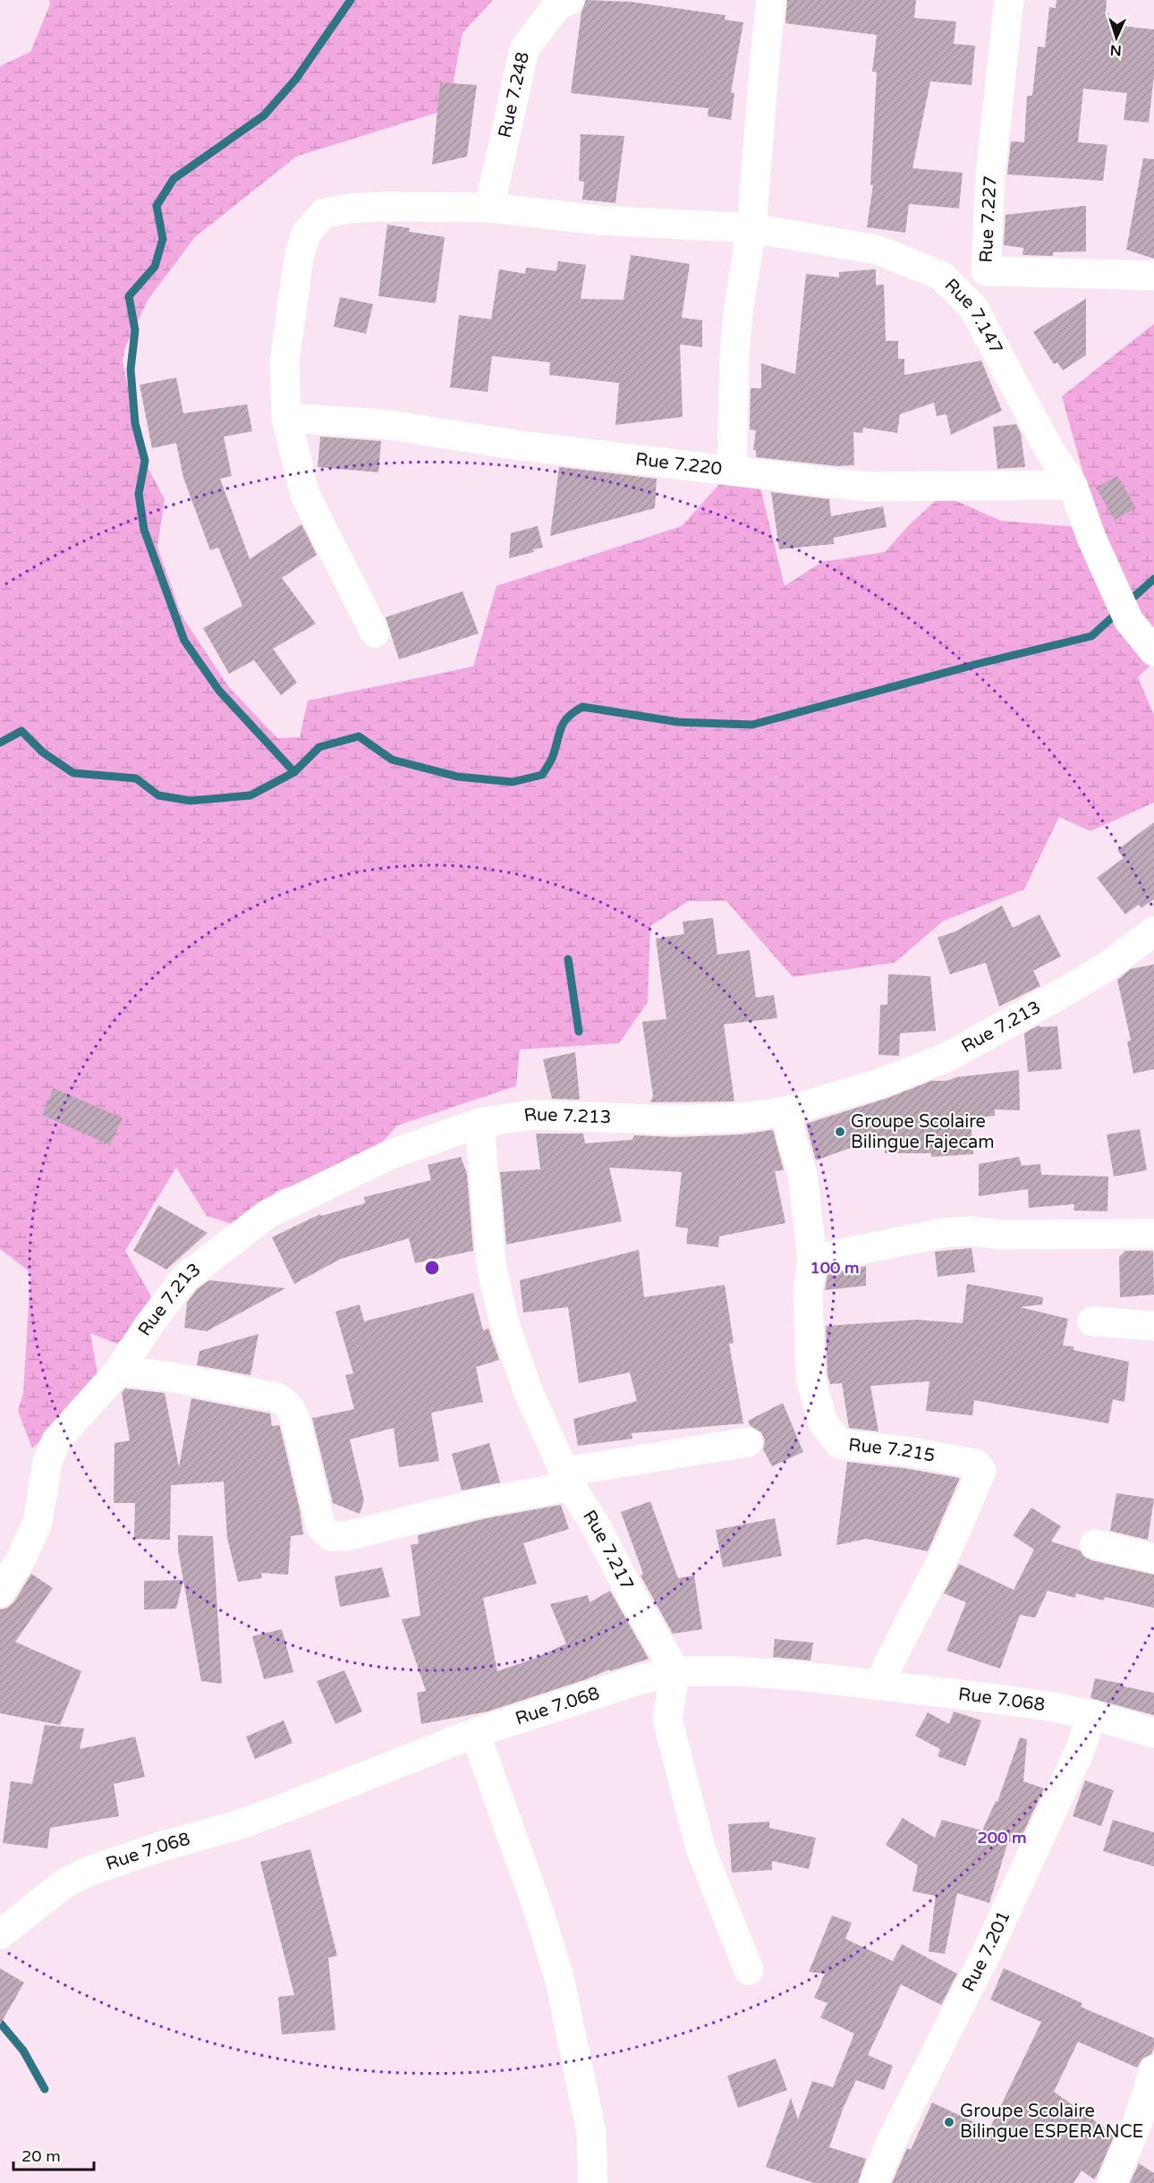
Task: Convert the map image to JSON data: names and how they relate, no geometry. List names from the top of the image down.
{
  "streets": {
    "street": [
      "Rue 7.248",
      "Rue 7.227",
      "Rue 7.147",
      "Rue 7.220",
      "Rue 7.213",
      "Rue 7.215",
      "Rue 7.217",
      "Rue 7.068",
      "Rue 7.201"
    ]
  },
  "crossings": [
    ["Rue 7.248", "Rue 7.147"],
    ["Rue 7.147", "Rue 7.220"],
    ["Rue 7.213", "Rue 7.215"],
    ["Rue 7.213", "Rue 7.217"],
    ["Rue 7.215", "Rue 7.068"],
    ["Rue 7.217", "Rue 7.068"],
    ["Rue 7.068", "Rue 7.201"]
  ],
  "places": ["Groupe Scolaire Bilingue Fajecam", "Groupe Scolaire Bilingue ESPERANCE"],
  "scale_bar": "20 m",
  "north": "bottom",
  "rings": ["100 m", "200 m"]
}
